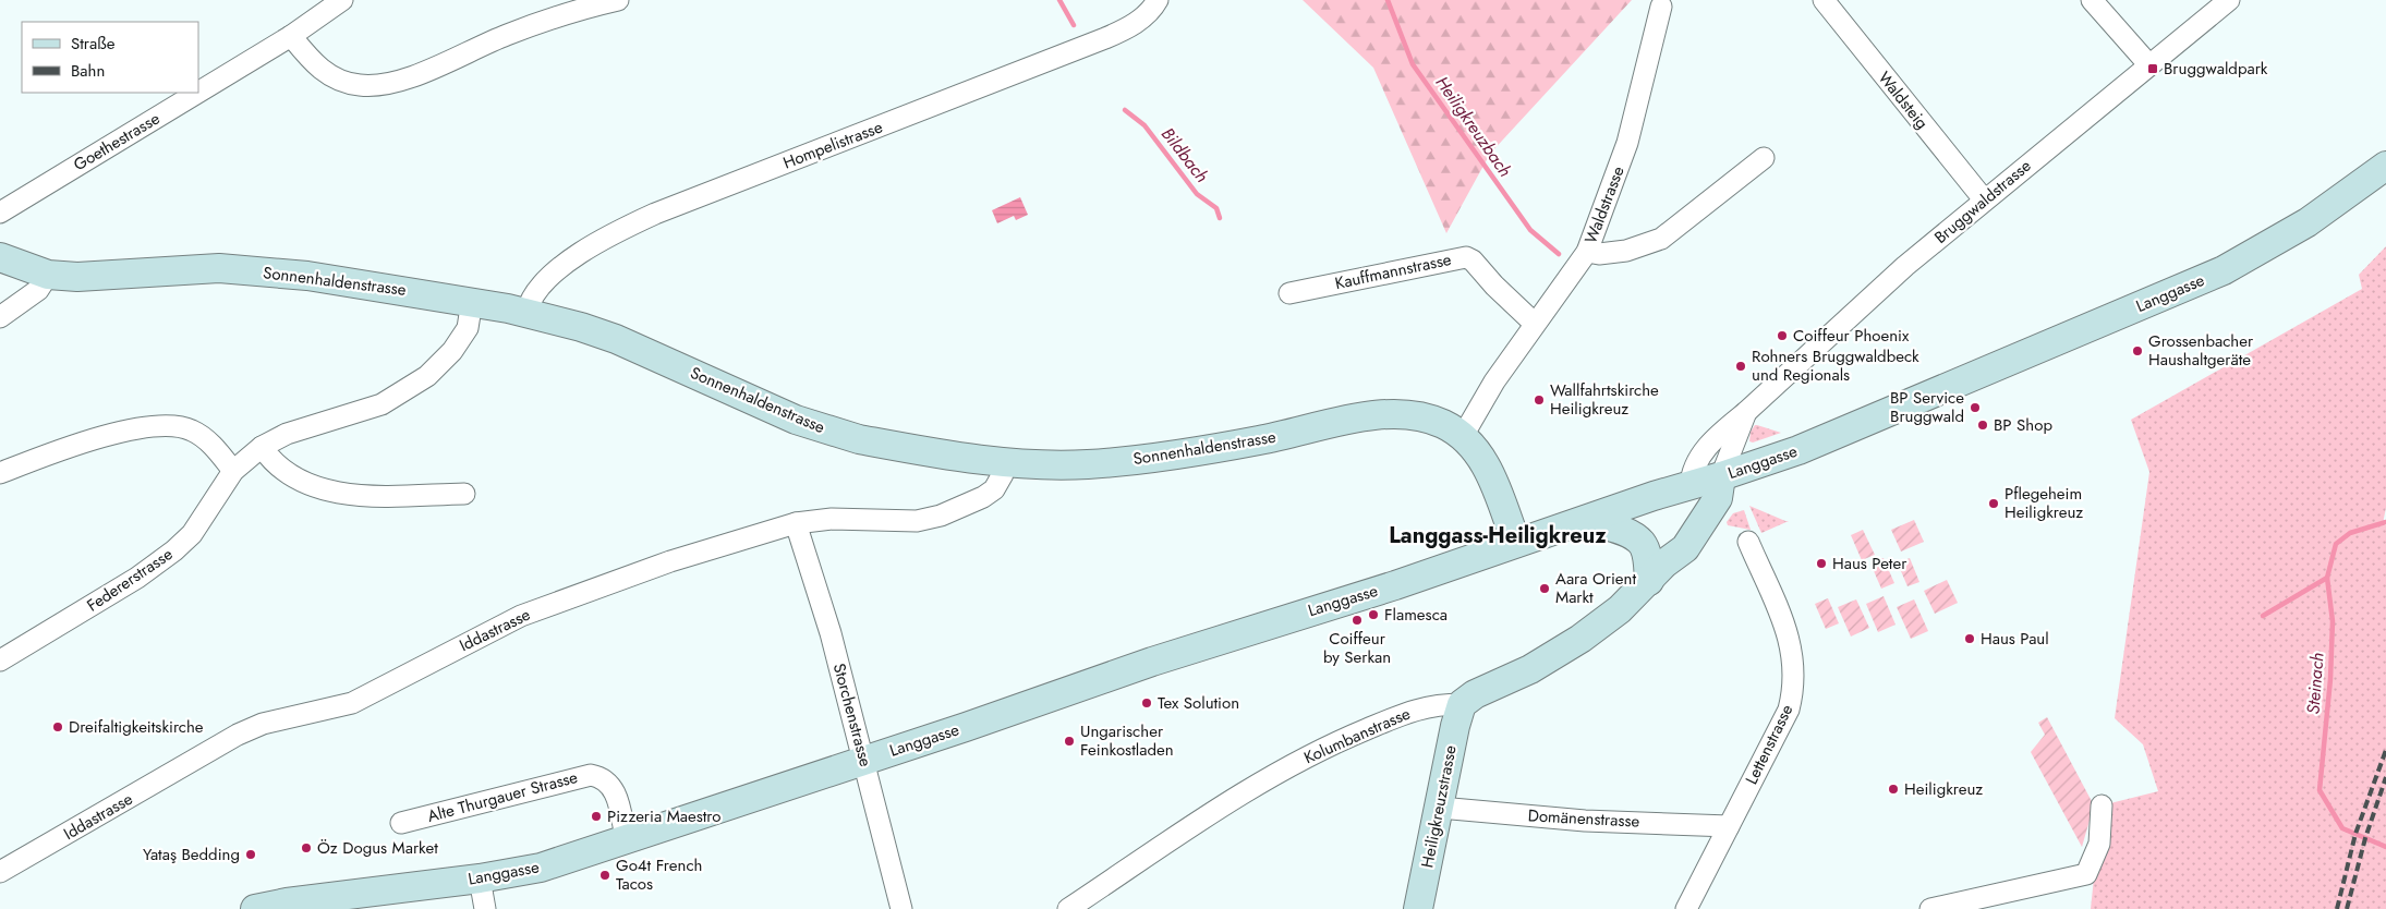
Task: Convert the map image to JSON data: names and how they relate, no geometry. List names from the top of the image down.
{
  "streets": {
    "main road": [
      "Sonnenhaldenstrasse",
      "Langgasse",
      "Kolumbanstrasse",
      "Heiligkreuzstrasse"
    ],
    "street": [
      "Waldsteig",
      "Goethestrasse",
      "Hompelistrasse",
      "Bruggwaldstrasse",
      "Waldstrasse",
      "Kauffmannstrasse",
      "Federerstrasse",
      "Iddastrasse",
      "Storchenstrasse",
      "Lettenstrasse",
      "Alte Thurgauer Strasse",
      "Domänenstrasse"
    ]
  },
  "crossings": [
    ["Waldsteig", "Bruggwaldstrasse"],
    ["Hompelistrasse", "Sonnenhaldenstrasse"],
    ["Bruggwaldstrasse", "Langgasse"],
    ["Bruggwaldstrasse", "Kolumbanstrasse"],
    ["Waldstrasse", "Kauffmannstrasse"],
    ["Waldstrasse", "Sonnenhaldenstrasse"],
    ["Sonnenhaldenstrasse", "Langgasse"],
    ["Sonnenhaldenstrasse", "Federerstrasse"],
    ["Sonnenhaldenstrasse", "Iddastrasse"],
    ["Langgasse", "Storchenstrasse"],
    ["Langgasse", "Kolumbanstrasse"],
    ["Langgasse", "Alte Thurgauer Strasse"],
    ["Iddastrasse", "Storchenstrasse"],
    ["Kolumbanstrasse", "Heiligkreuzstrasse"],
    ["Lettenstrasse", "Domänenstrasse"],
    ["Heiligkreuzstrasse", "Domänenstrasse"]
  ],
  "districts": ["Langgass-Heiligkreuz"],
  "water": ["Heiligkreuzbach", "Bildbach", "Steinach"],
  "places": {
    "transit": ["Bruggwaldpark"],
    "other": [
      "Coiffeur Phoenix",
      "Grossenbacher Haushaltgeräte",
      "Rohners Bruggwaldbeck und Regionals",
      "Wallfahrtskirche Heiligkreuz",
      "BP Service Bruggwald",
      "BP Shop",
      "Pflegeheim Heiligkreuz",
      "Haus Peter",
      "Aara Orient Markt",
      "Flamesca",
      "Coiffeur by Serkan",
      "Haus Paul",
      "Tex Solution",
      "Dreifaltigkeitskirche",
      "Ungarischer Feinkostladen",
      "Heiligkreuz",
      "Pizzeria Maestro",
      "Öz Dogus Market",
      "Yataş Bedding",
      "Go4t French Tacos"
    ]
  },
  "legend": ["Straße", "Bahn"]
}
